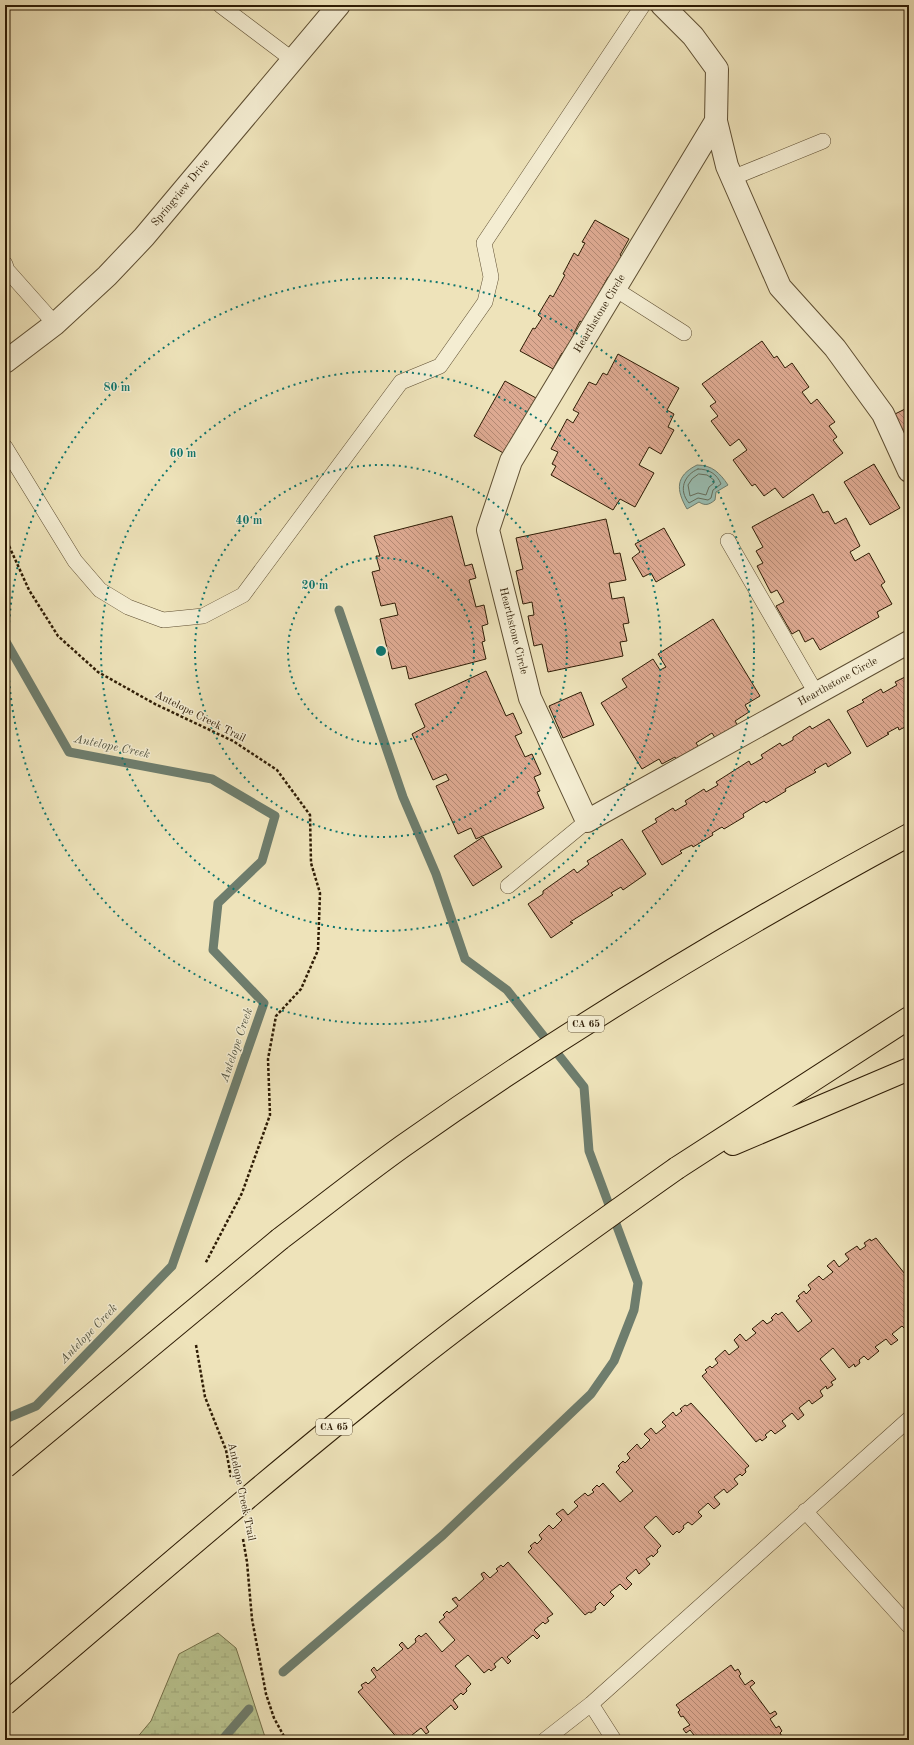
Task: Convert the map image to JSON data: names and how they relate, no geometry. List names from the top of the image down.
{
  "streets": {
    "highway": ["CA 65"],
    "street": ["Springview Drive", "Hearthstone Circle"],
    "path": ["Antelope Creek Trail"]
  },
  "water": ["Antelope Creek"],
  "rings": [
    "80 m",
    "60 m",
    "40 m",
    "20 m"
  ]
}
